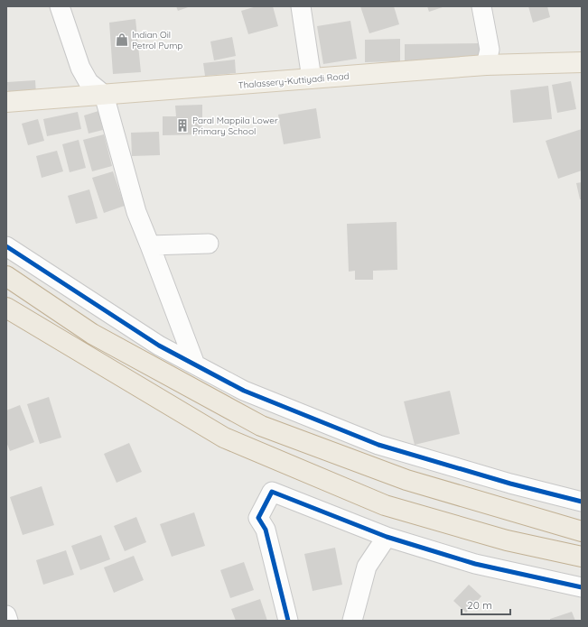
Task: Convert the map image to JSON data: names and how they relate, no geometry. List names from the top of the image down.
{
  "streets": {
    "main road": ["Thalassery-Kuttiyadi Road"]
  },
  "places": {
    "shop": ["Indian Oil Petrol Pump"],
    "building": ["Paral Mappila Lower Primary School"]
  },
  "scale_bar": "20 m"
}
